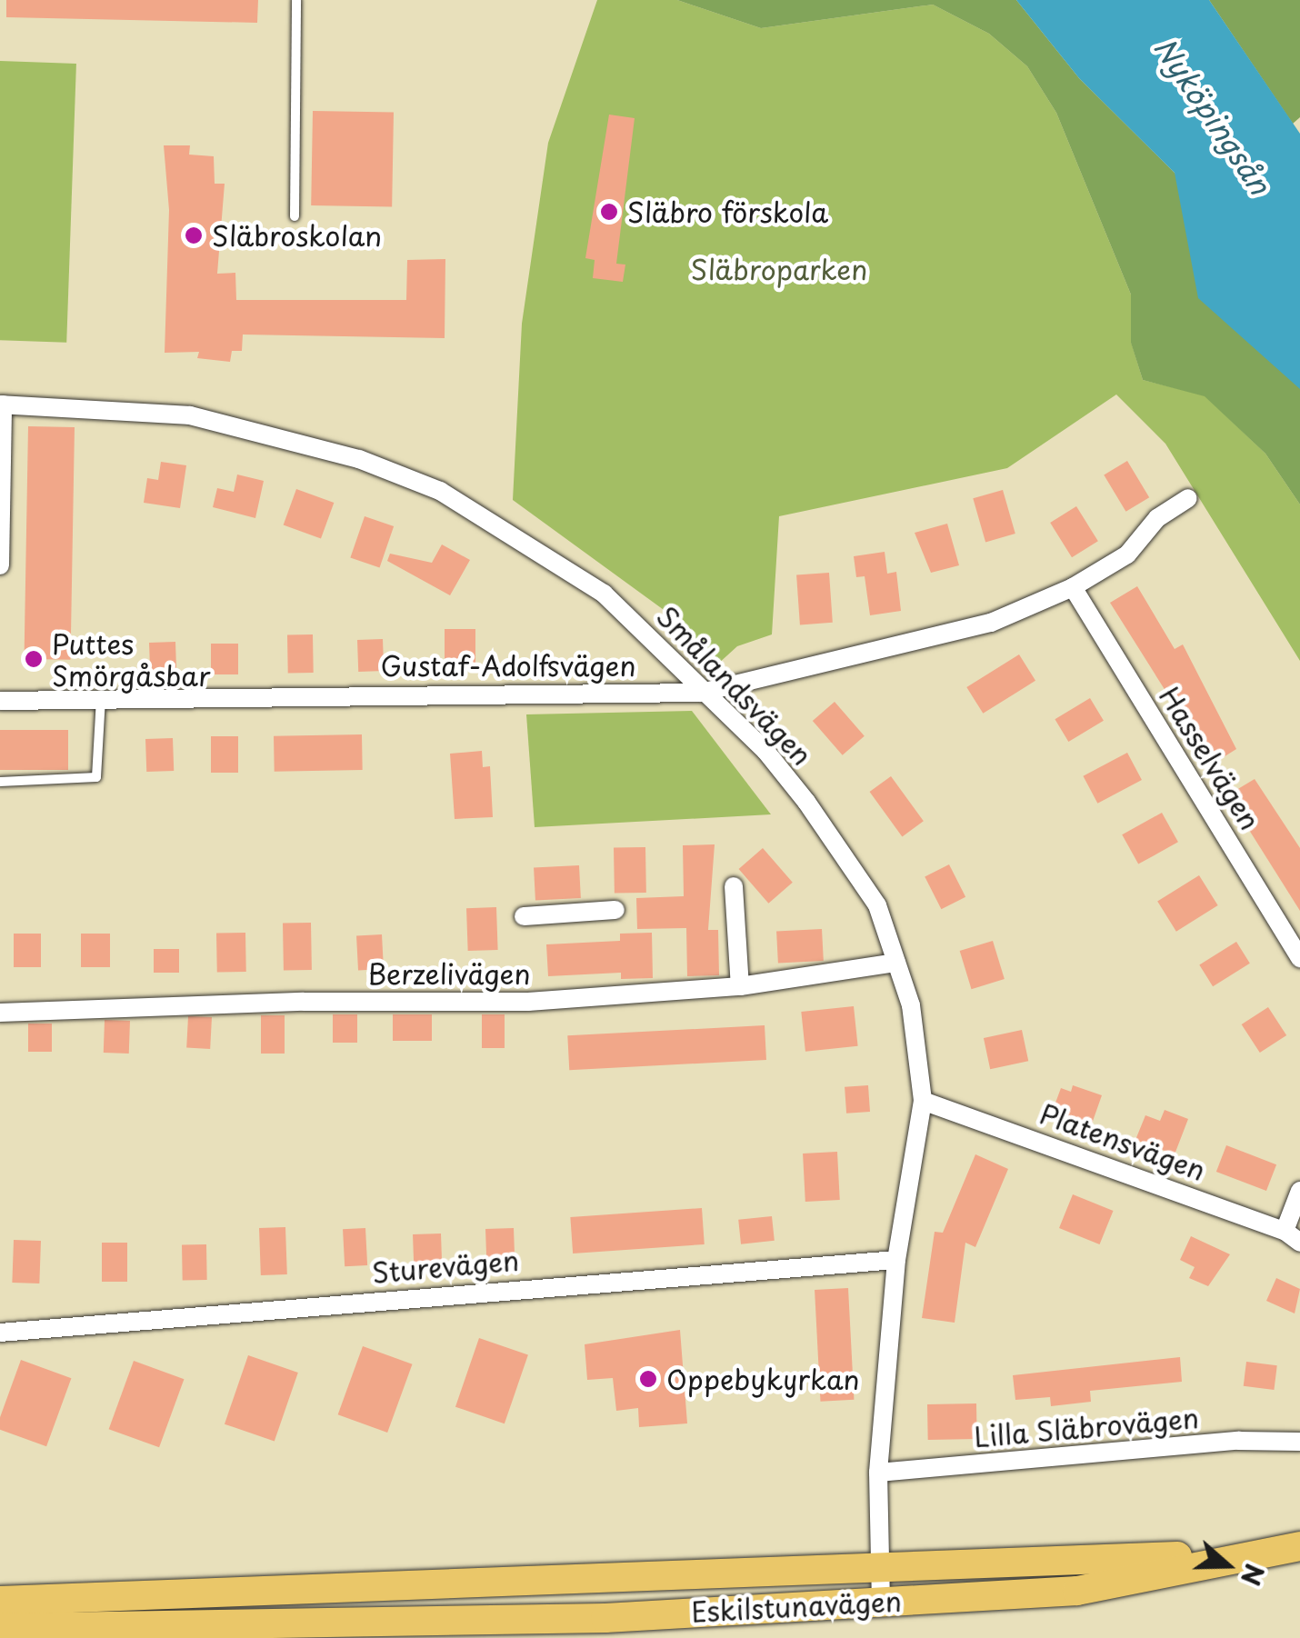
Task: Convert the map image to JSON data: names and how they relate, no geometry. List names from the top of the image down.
{
  "streets": {
    "main road": ["Eskilstunavägen"],
    "street": [
      "Gustaf-Adolfsvägen",
      "Smålandsvägen",
      "Hasselvägen",
      "Berzelivägen",
      "Platensvägen",
      "Sturevägen",
      "Lilla Släbrovägen"
    ]
  },
  "crossings": [
    ["Gustaf-Adolfsvägen", "Smålandsvägen"],
    ["Gustaf-Adolfsvägen", "Hasselvägen"],
    ["Smålandsvägen", "Berzelivägen"],
    ["Smålandsvägen", "Platensvägen"],
    ["Smålandsvägen", "Sturevägen"],
    ["Smålandsvägen", "Lilla Släbrovägen"],
    ["Smålandsvägen", "Eskilstunavägen"]
  ],
  "water": ["Nyköpingsån"],
  "parks": ["Släbroparken"],
  "places": [
    "Släbro förskola",
    "Släbroskolan",
    "Puttes Smörgåsbar",
    "Oppebykyrkan"
  ],
  "north": "right"
}
